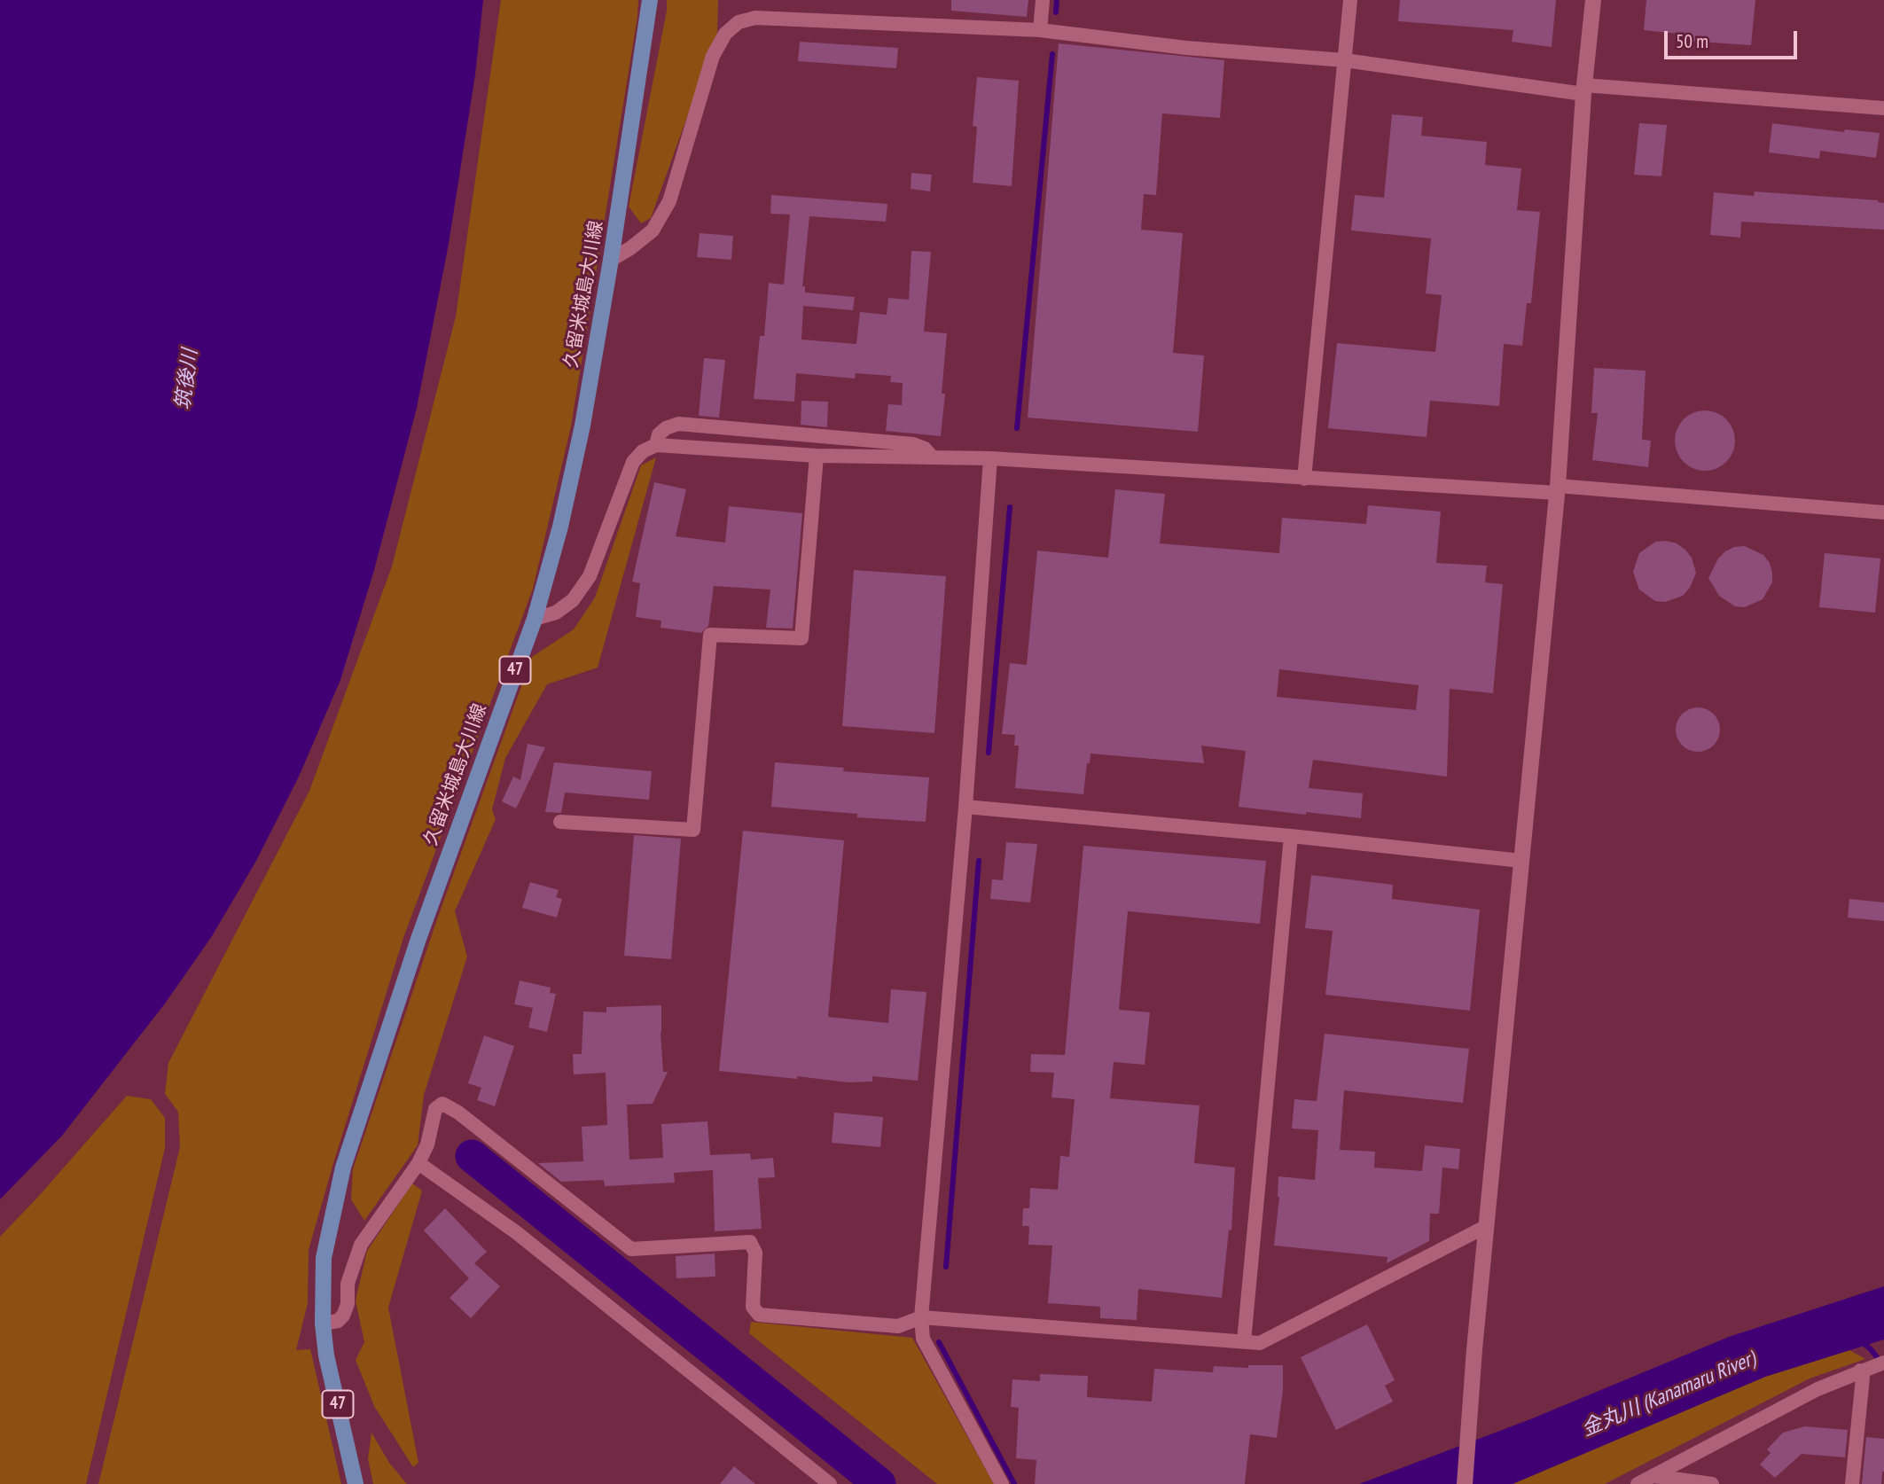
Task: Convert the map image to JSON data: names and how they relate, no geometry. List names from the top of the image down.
{
  "streets": {
    "main road": ["久留米城島大川線", "47"]
  },
  "water": ["筑後川", "金丸川 (Kanamaru River)"],
  "scale_bar": "50 m"
}
